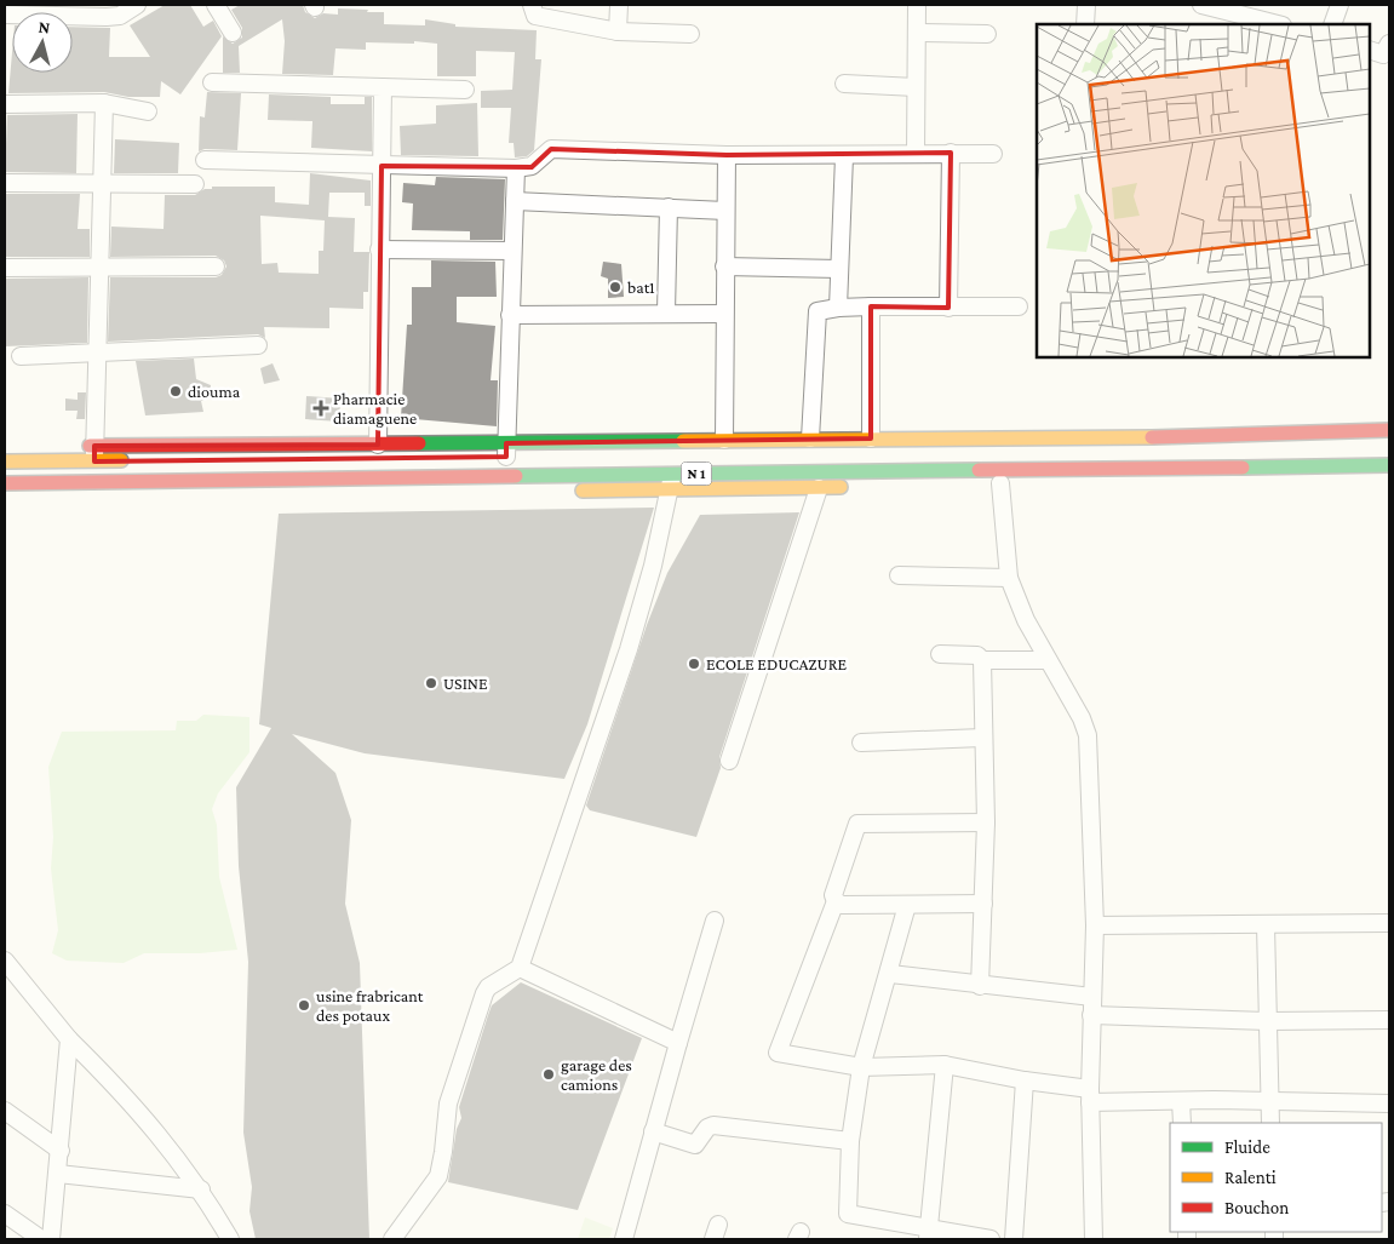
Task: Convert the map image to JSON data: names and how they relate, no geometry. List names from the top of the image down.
{
  "streets": {
    "main road": ["N 1"]
  },
  "places": {
    "other": [
      "bat1",
      "diouma",
      "ECOLE EDUCAZURE",
      "USINE",
      "usine frabricant des potaux",
      "garage des camions"
    ],
    "health": ["Pharmacie diamaguene"]
  },
  "legend": ["Fluide", "Ralenti", "Bouchon"],
  "north": "top"
}
